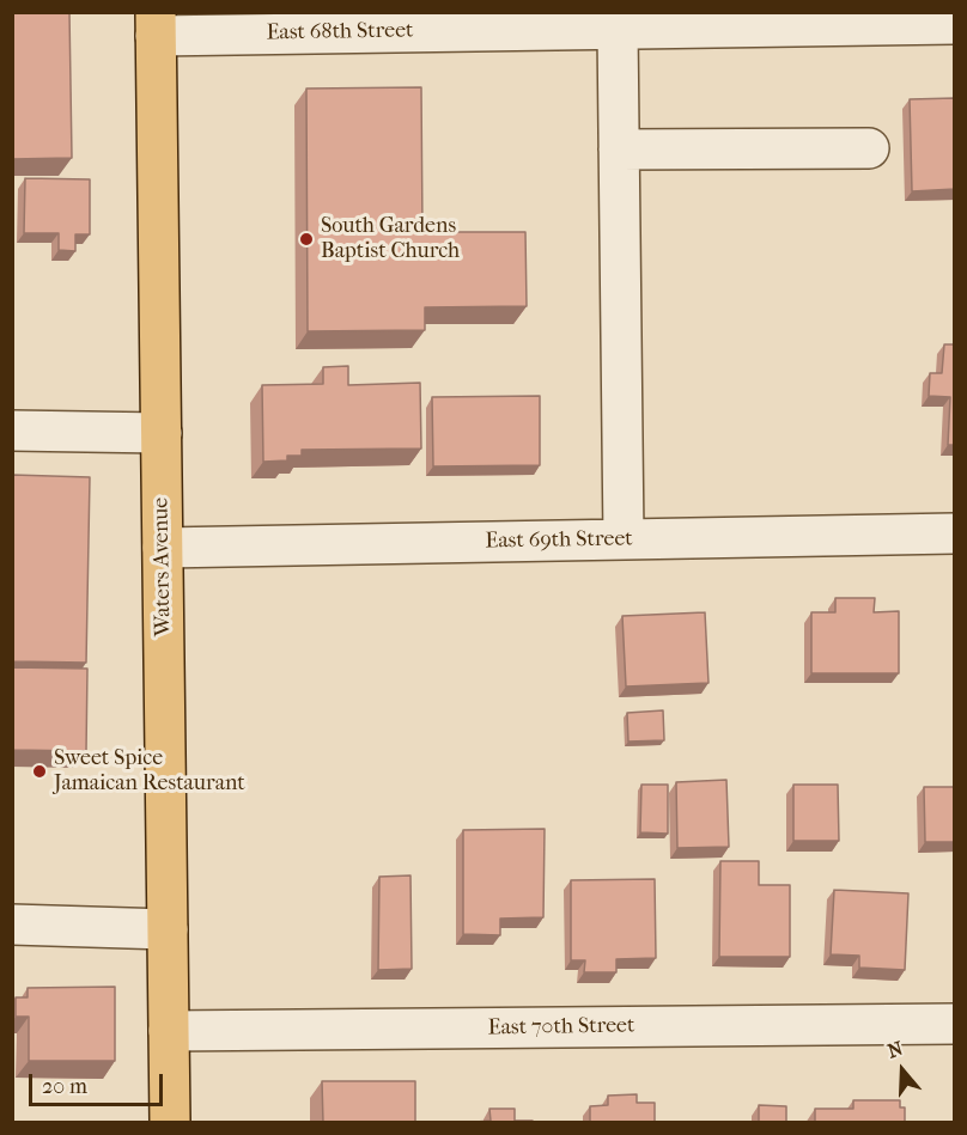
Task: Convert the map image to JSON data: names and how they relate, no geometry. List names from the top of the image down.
{
  "streets": {
    "main road": ["Waters Avenue"],
    "street": ["East 68th Street", "East 69th Street", "East 70th Street"]
  },
  "crossings": [
    ["East 68th Street", "Waters Avenue"],
    ["East 69th Street", "Waters Avenue"],
    ["Waters Avenue", "East 70th Street"]
  ],
  "places": ["South Gardens Baptist Church", "Sweet Spice Jamaican Restaurant"],
  "scale_bar": "20 m",
  "north": "top"
}
